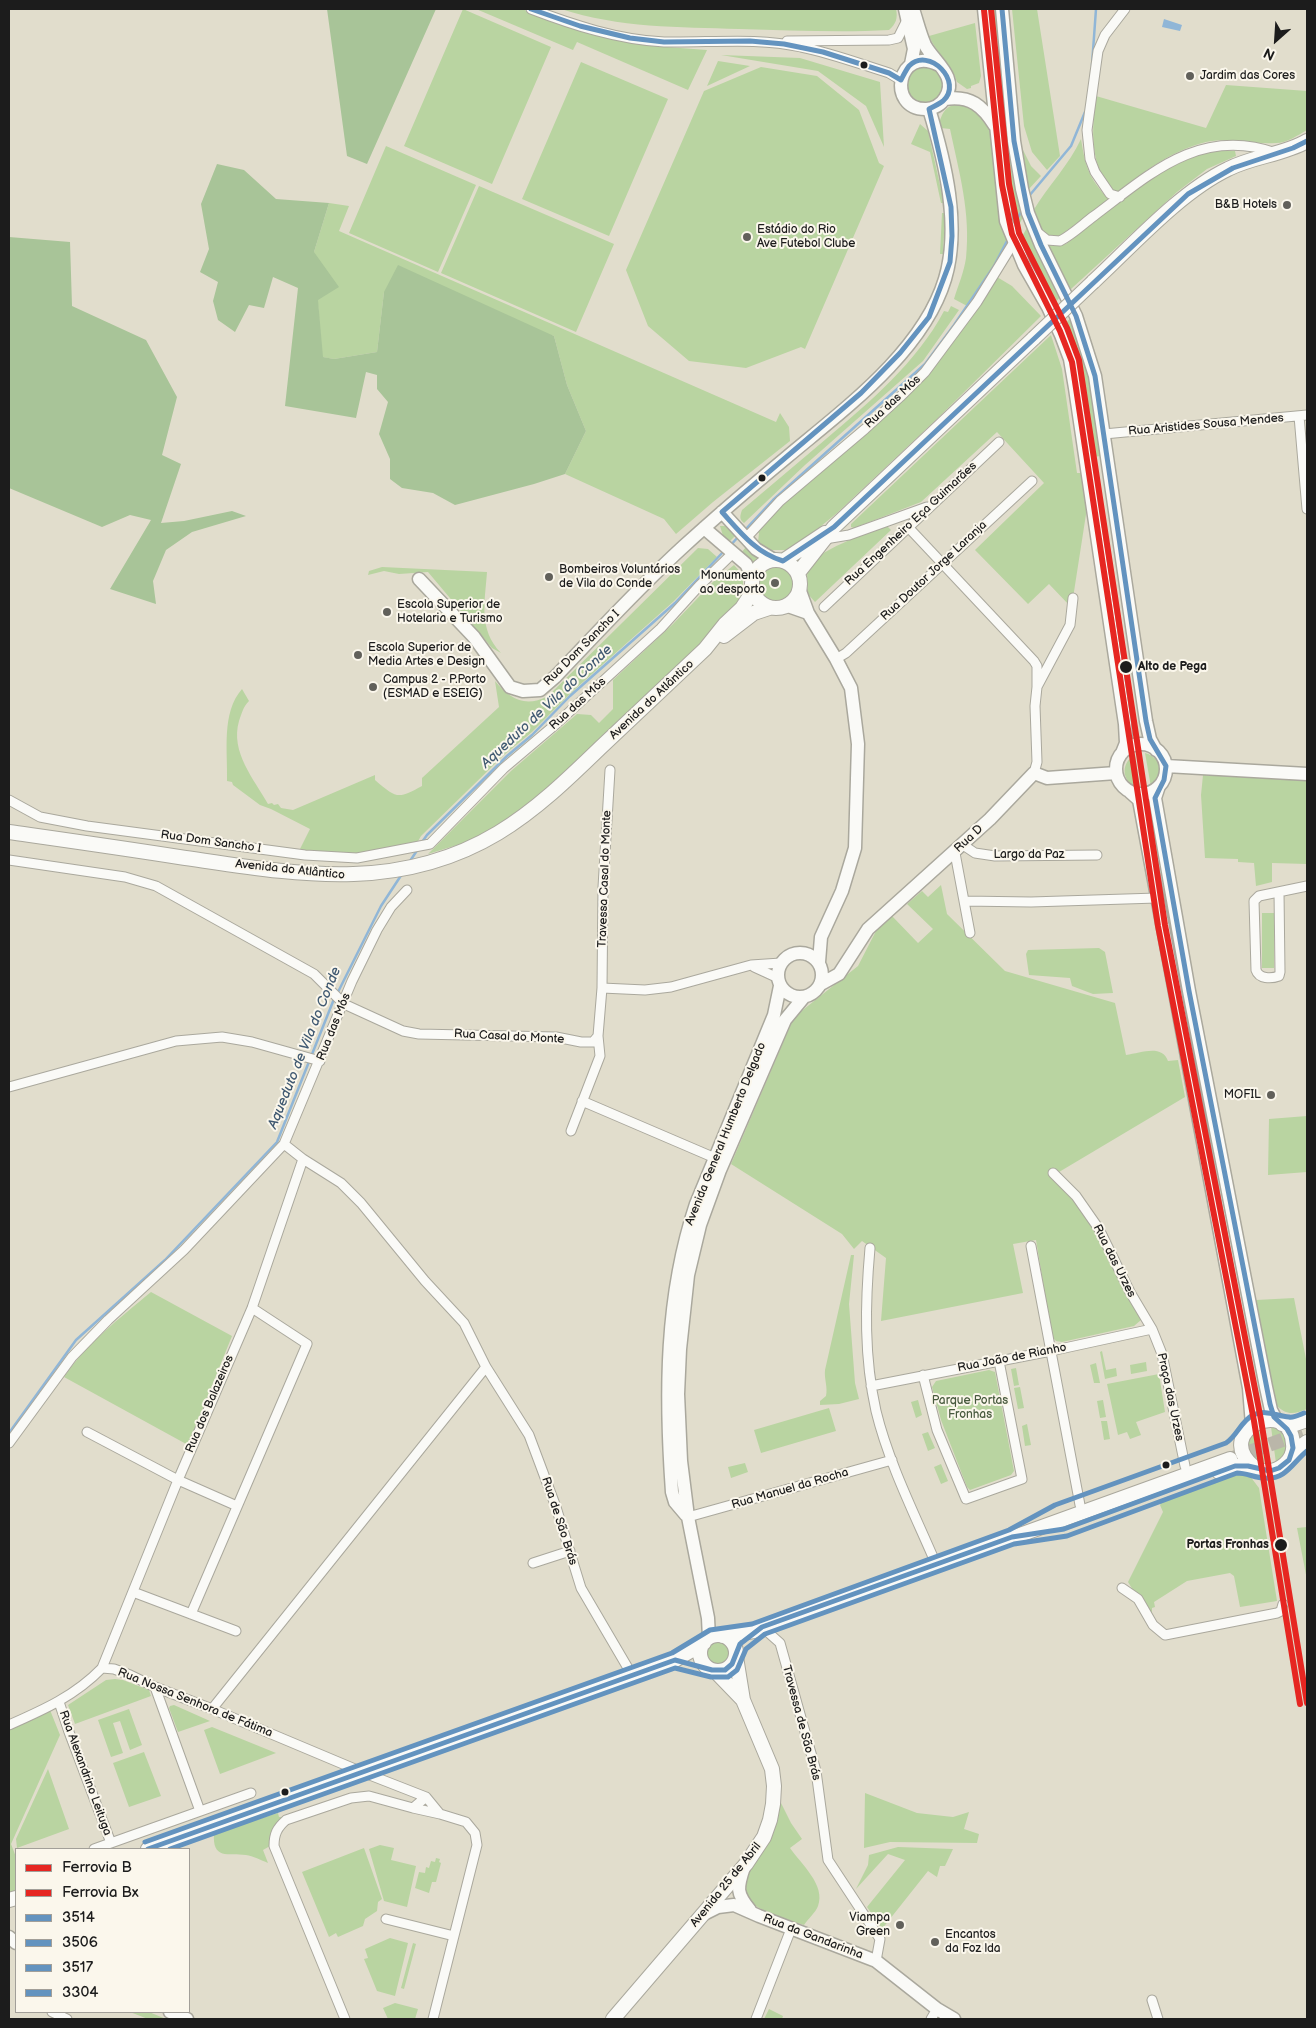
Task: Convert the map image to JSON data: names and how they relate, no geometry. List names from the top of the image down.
{
  "streets": {
    "main road": ["Avenida do Atlântico", "Avenida 25 de Abril"],
    "street": [
      "Rua das Mós",
      "Rua Aristides Sousa Mendes",
      "Rua Engenheiro Eça Guimarães",
      "Rua Doutor Jorge Laranja",
      "Rua Dom Sancho I",
      "Rua D",
      "Largo da Paz",
      "Travessa Casal do Monte",
      "Rua Casal do Monte",
      "Avenida General Humberto Delgado",
      "Rua das Urzes",
      "Rua João de Rianho",
      "Praça das Urzes",
      "Rua dos Balazeiros",
      "Rua Manuel da Rocha",
      "Rua de São Brás",
      "Rua Nossa Senhora de Fátima",
      "Travessa de São Brás",
      "Rua Alexandrino Leituga",
      "Rua da Gandarinha"
    ]
  },
  "crossings": [
    ["Rua das Mós", "Rua Dom Sancho I"],
    ["Rua das Mós", "Rua Casal do Monte"],
    ["Rua D", "Largo da Paz"],
    ["Rua D", "Avenida General Humberto Delgado"],
    ["Avenida General Humberto Delgado", "Rua Manuel da Rocha"],
    ["Avenida General Humberto Delgado", "Avenida 25 de Abril"],
    ["Rua das Urzes", "Rua João de Rianho"],
    ["Rua das Urzes", "Praça das Urzes"],
    ["Rua João de Rianho", "Praça das Urzes"],
    ["Rua dos Balazeiros", "Rua de São Brás"],
    ["Rua dos Balazeiros", "Rua Nossa Senhora de Fátima"],
    ["Rua Nossa Senhora de Fátima", "Rua Alexandrino Leituga"],
    ["Travessa de São Brás", "Rua da Gandarinha"],
    ["Avenida 25 de Abril", "Rua da Gandarinha"]
  ],
  "water": ["Aqueduto de Vila do Conde"],
  "parks": ["Parque Portas Fronhas"],
  "places": [
    "Jardim das Cores",
    "B&B Hotels",
    "Estádio do Rio Ave Futebol Clube",
    "Bombeiros Voluntários de Vila do Conde",
    "Monumento ao desporto",
    "Escola Superior de Hotelaria e Turismo",
    "Escola Superior de Media Artes e Design",
    "Alto de Pega",
    "Campus 2 - P.Porto (ESMAD e ESEIG)",
    "MOFIL",
    "Portas Fronhas",
    "Viampa Green",
    "Encantos da Foz lda"
  ],
  "lines": [
    "rail line B",
    "transit line 3514",
    "transit line 3506",
    "rail line Bx",
    "transit line 3304",
    "transit line 3517"
  ],
  "legend": [
    "Ferrovia B",
    "Ferrovia Bx",
    "3514",
    "3506",
    "3517",
    "3304"
  ],
  "north": "bottom left"
}
